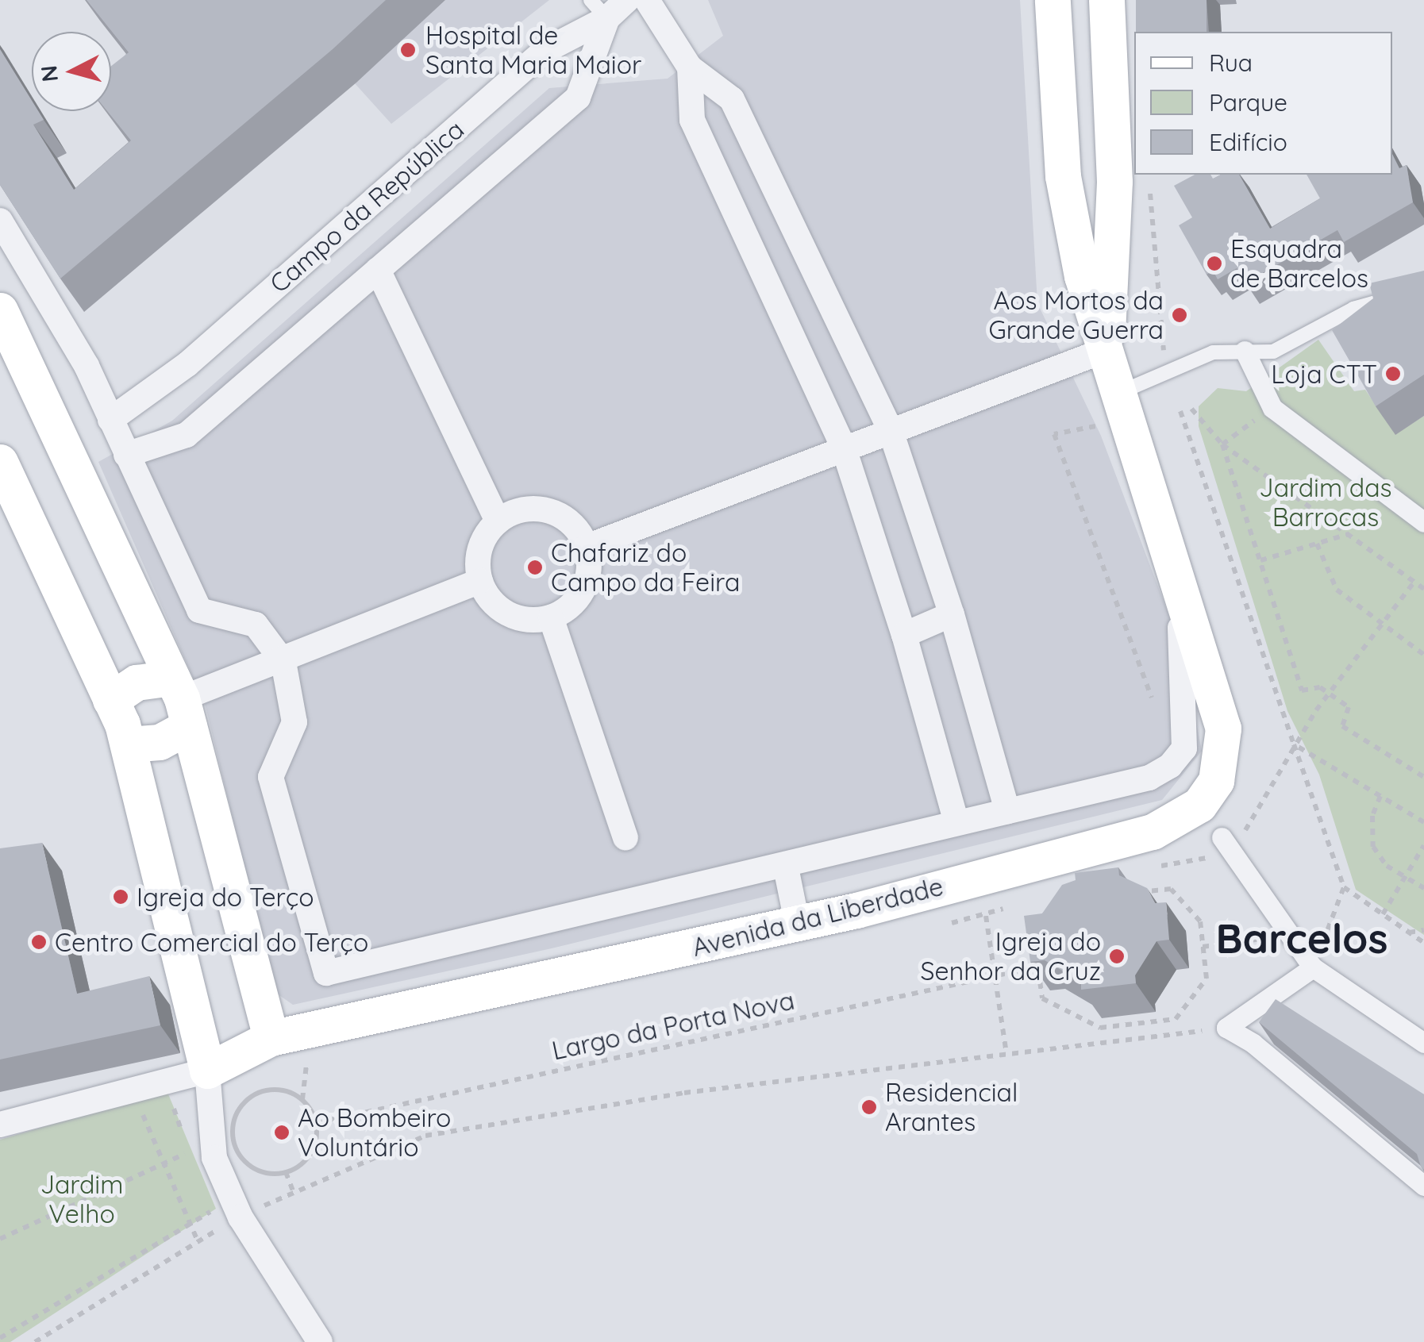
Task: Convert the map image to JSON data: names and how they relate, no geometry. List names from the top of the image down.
{
  "streets": {
    "main road": ["Avenida da Liberdade"],
    "street": ["Campo da República"],
    "path": ["Largo da Porta Nova"]
  },
  "districts": ["Barcelos"],
  "parks": ["Jardim das Barrocas", "Jardim Velho"],
  "places": [
    "Hospital de Santa Maria Maior",
    "Esquadra de Barcelos",
    "Aos Mortos da Grande Guerra",
    "Loja CTT",
    "Chafariz do Campo da Feira",
    "Igreja do Terço",
    "Centro Comercial do Terço",
    "Igreja do Senhor da Cruz",
    "Residencial Arantes",
    "Ao Bombeiro Voluntário"
  ],
  "legend": ["Rua", "Parque", "Edifício"],
  "north": "left"
}
